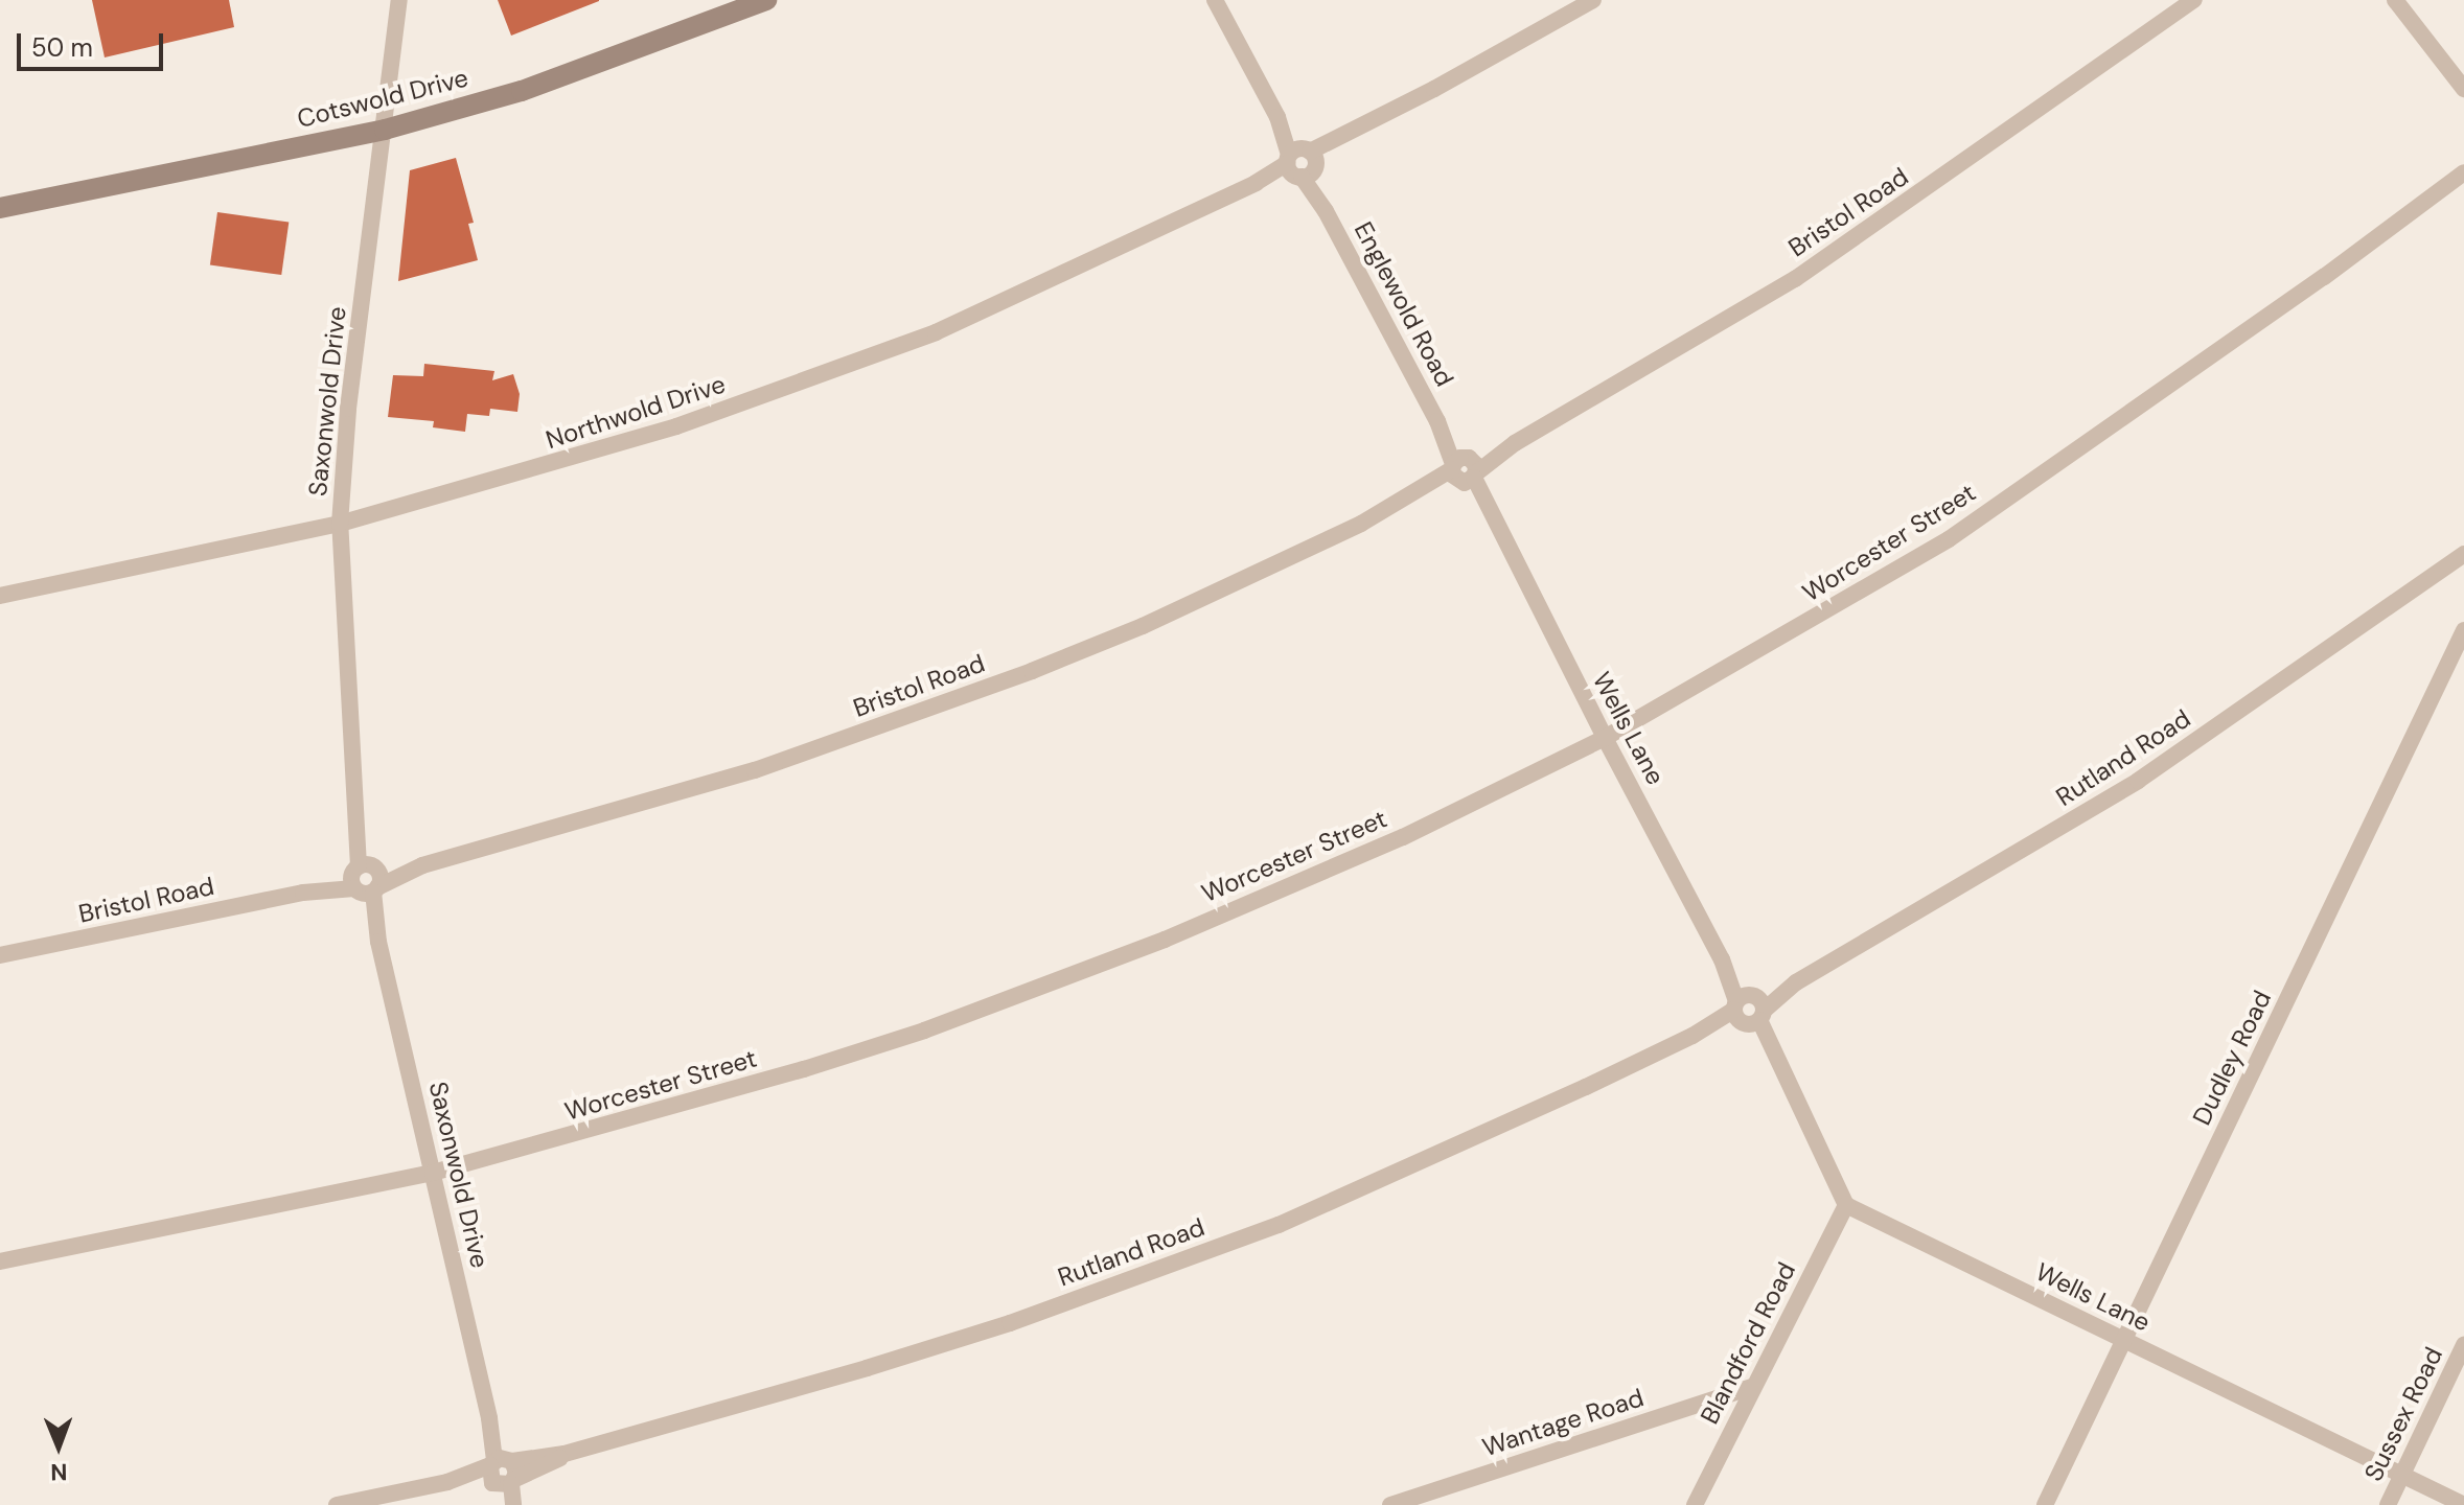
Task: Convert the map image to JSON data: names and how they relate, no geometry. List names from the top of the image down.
{
  "streets": {
    "main road": ["Cotswold Drive"],
    "street": [
      "Bristol Road",
      "Englewold Road",
      "Saxonwold Drive",
      "Northwold Drive",
      "Worcester Street",
      "Wells Lane",
      "Rutland Road",
      "Dudley Road",
      "Blandford Road",
      "Sussex Road",
      "Wantage Road"
    ]
  },
  "crossings": [
    ["Cotswold Drive", "Saxonwold Drive"],
    ["Bristol Road", "Englewold Road"],
    ["Bristol Road", "Saxonwold Drive"],
    ["Bristol Road", "Wells Lane"],
    ["Englewold Road", "Northwold Drive"],
    ["Englewold Road", "Wells Lane"],
    ["Saxonwold Drive", "Northwold Drive"],
    ["Saxonwold Drive", "Worcester Street"],
    ["Saxonwold Drive", "Rutland Road"],
    ["Worcester Street", "Wells Lane"],
    ["Wells Lane", "Rutland Road"],
    ["Wells Lane", "Dudley Road"],
    ["Wells Lane", "Blandford Road"],
    ["Wells Lane", "Sussex Road"],
    ["Blandford Road", "Wantage Road"]
  ],
  "scale_bar": "50 m",
  "north": "bottom"
}
